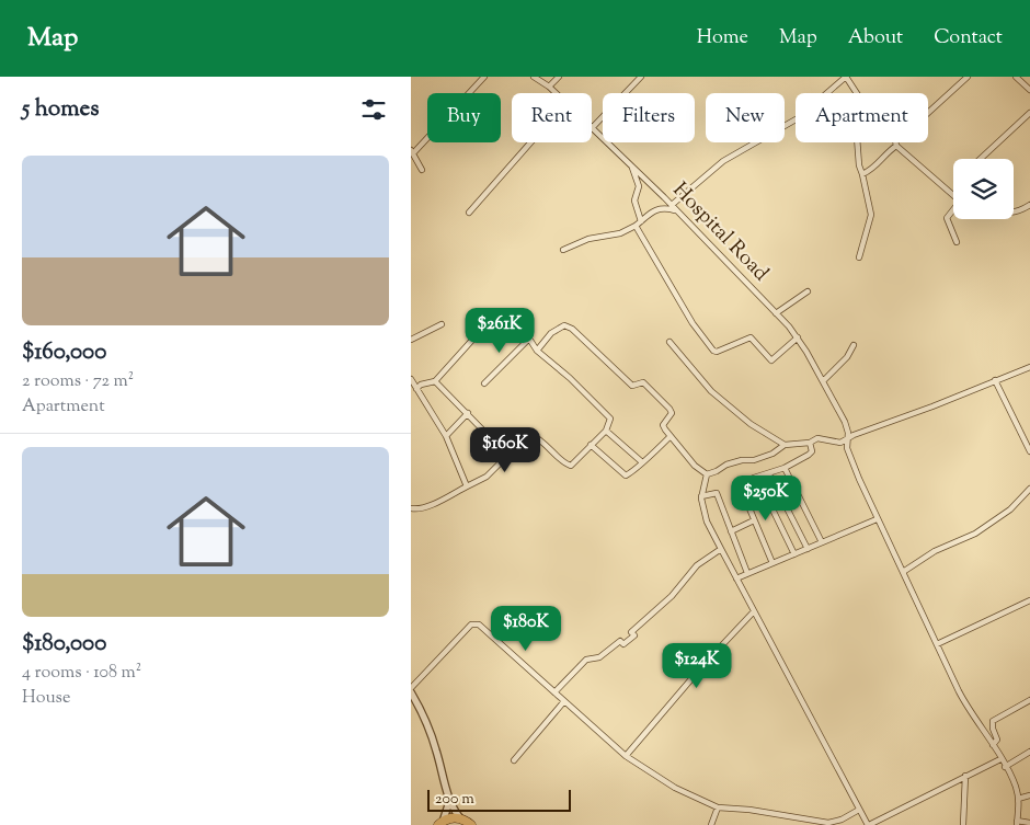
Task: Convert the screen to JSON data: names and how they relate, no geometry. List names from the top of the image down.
{
  "streets": {
    "street": ["Hospital Road"]
  },
  "scale_bar": "200 m",
  "page": {
    "header": "Map",
    "nav": [
      "Home",
      "Map",
      "About",
      "Contact"
    ],
    "heading": "5 homes",
    "chip": [
      "Buy",
      "Rent",
      "Filters",
      "New",
      "Apartment"
    ],
    "list": [
      {
        "name": "$160,000",
        "note": "2 rooms · 72 m² · Apartment"
      },
      {
        "name": "$180,000",
        "note": "4 rooms · 108 m² · House"
      }
    ],
    "price": [
      "$261K",
      "$160K",
      "$250K",
      "$180K",
      "$124K"
    ],
    "scale": "200 m"
  }
}
